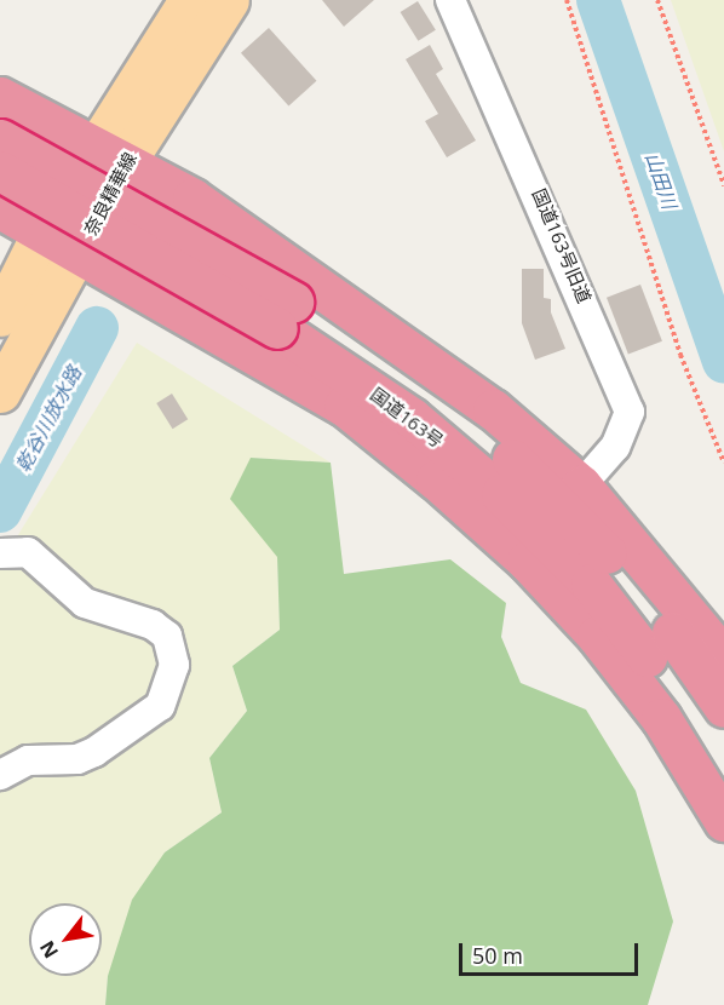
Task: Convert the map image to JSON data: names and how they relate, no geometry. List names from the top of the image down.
{
  "streets": {
    "highway": ["国道163号"],
    "main road": ["奈良精華線"],
    "street": ["国道163号旧道"]
  },
  "water": ["山田川", "乾谷川放水路"],
  "scale_bar": "50 m",
  "north": "bottom left"
}
